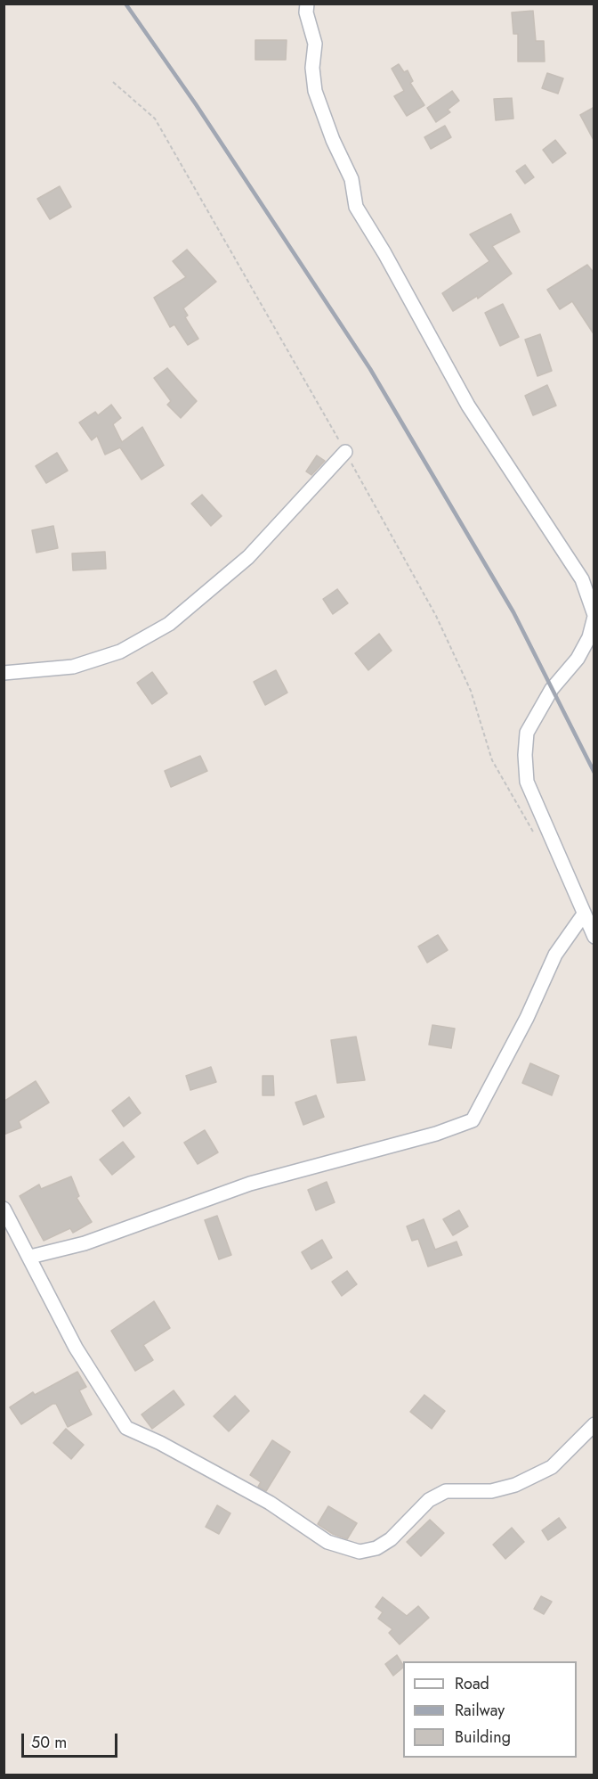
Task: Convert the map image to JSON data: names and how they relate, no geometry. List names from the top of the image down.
{
  "legend": ["Road", "Railway", "Building"],
  "scale_bar": "50 m"
}
